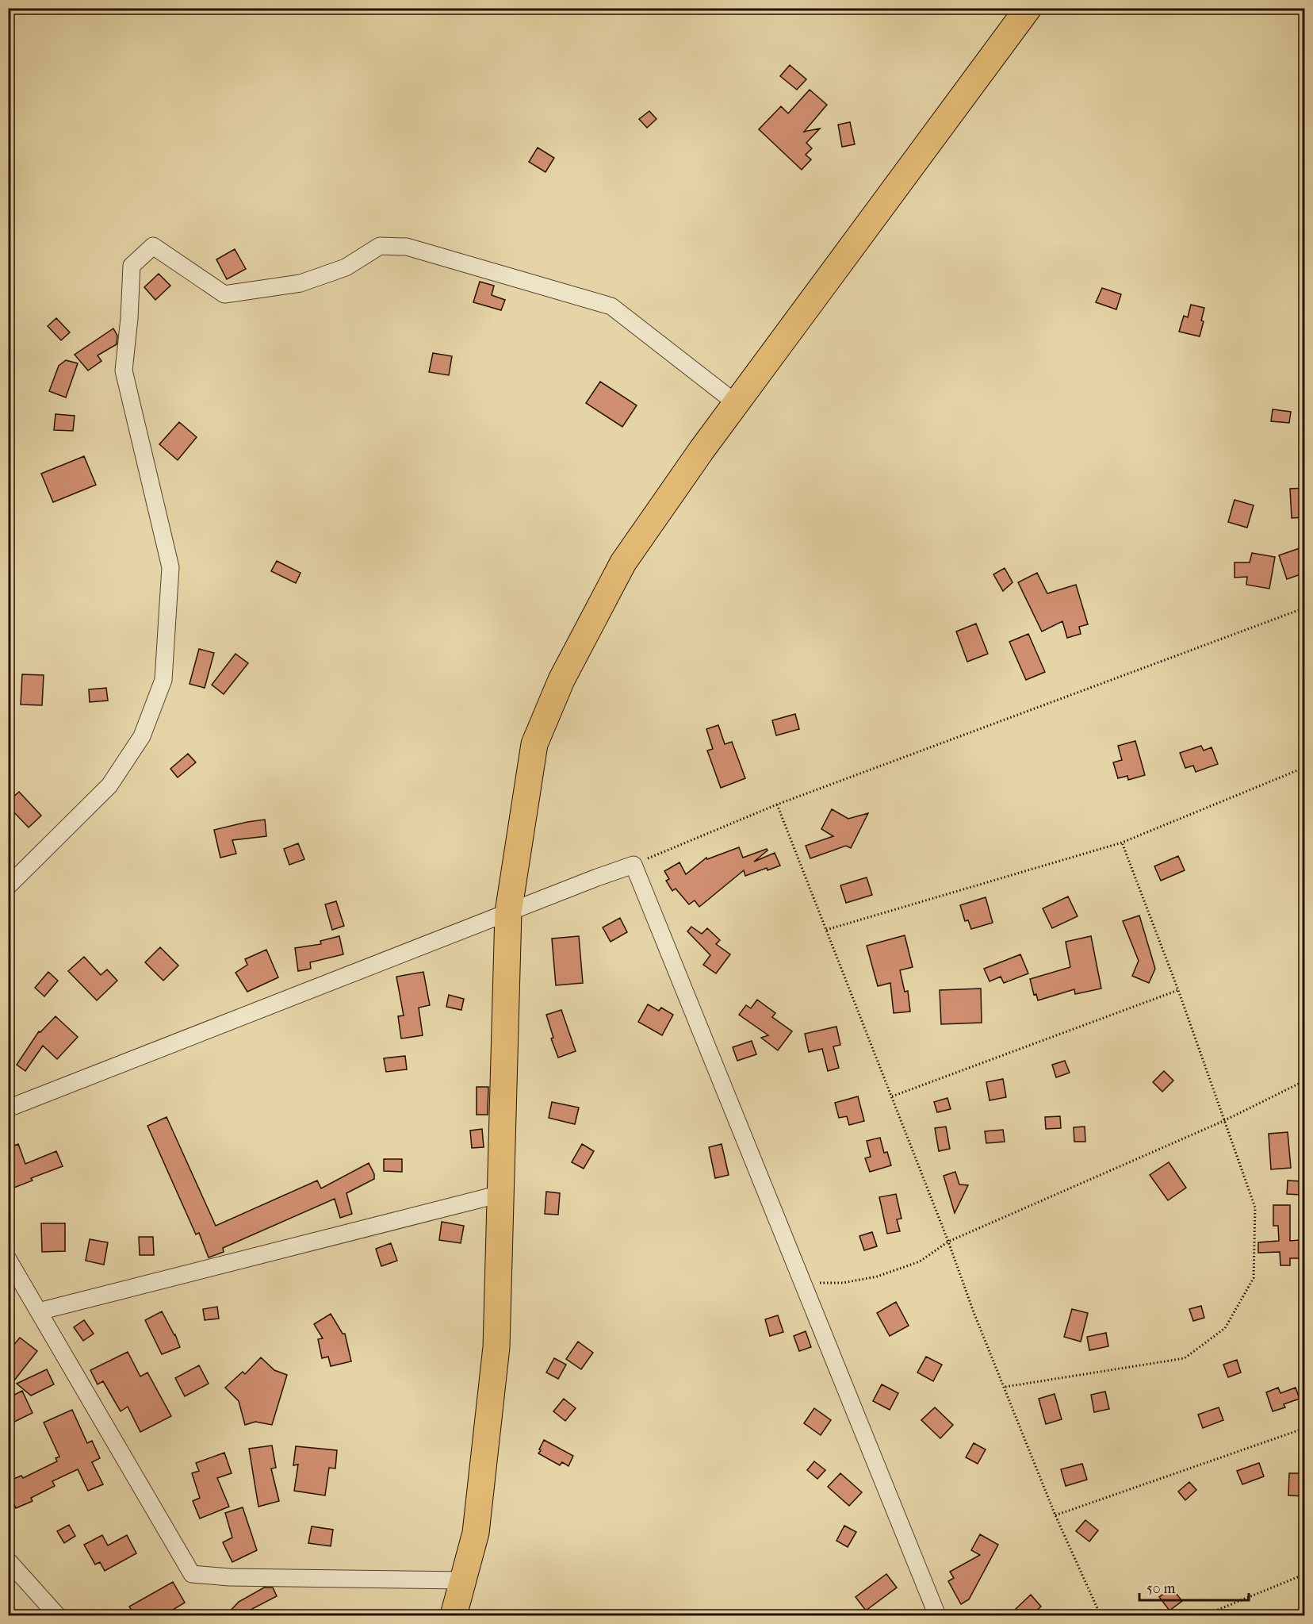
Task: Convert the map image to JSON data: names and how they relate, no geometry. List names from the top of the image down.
{
  "scale_bar": "50 m"
}
